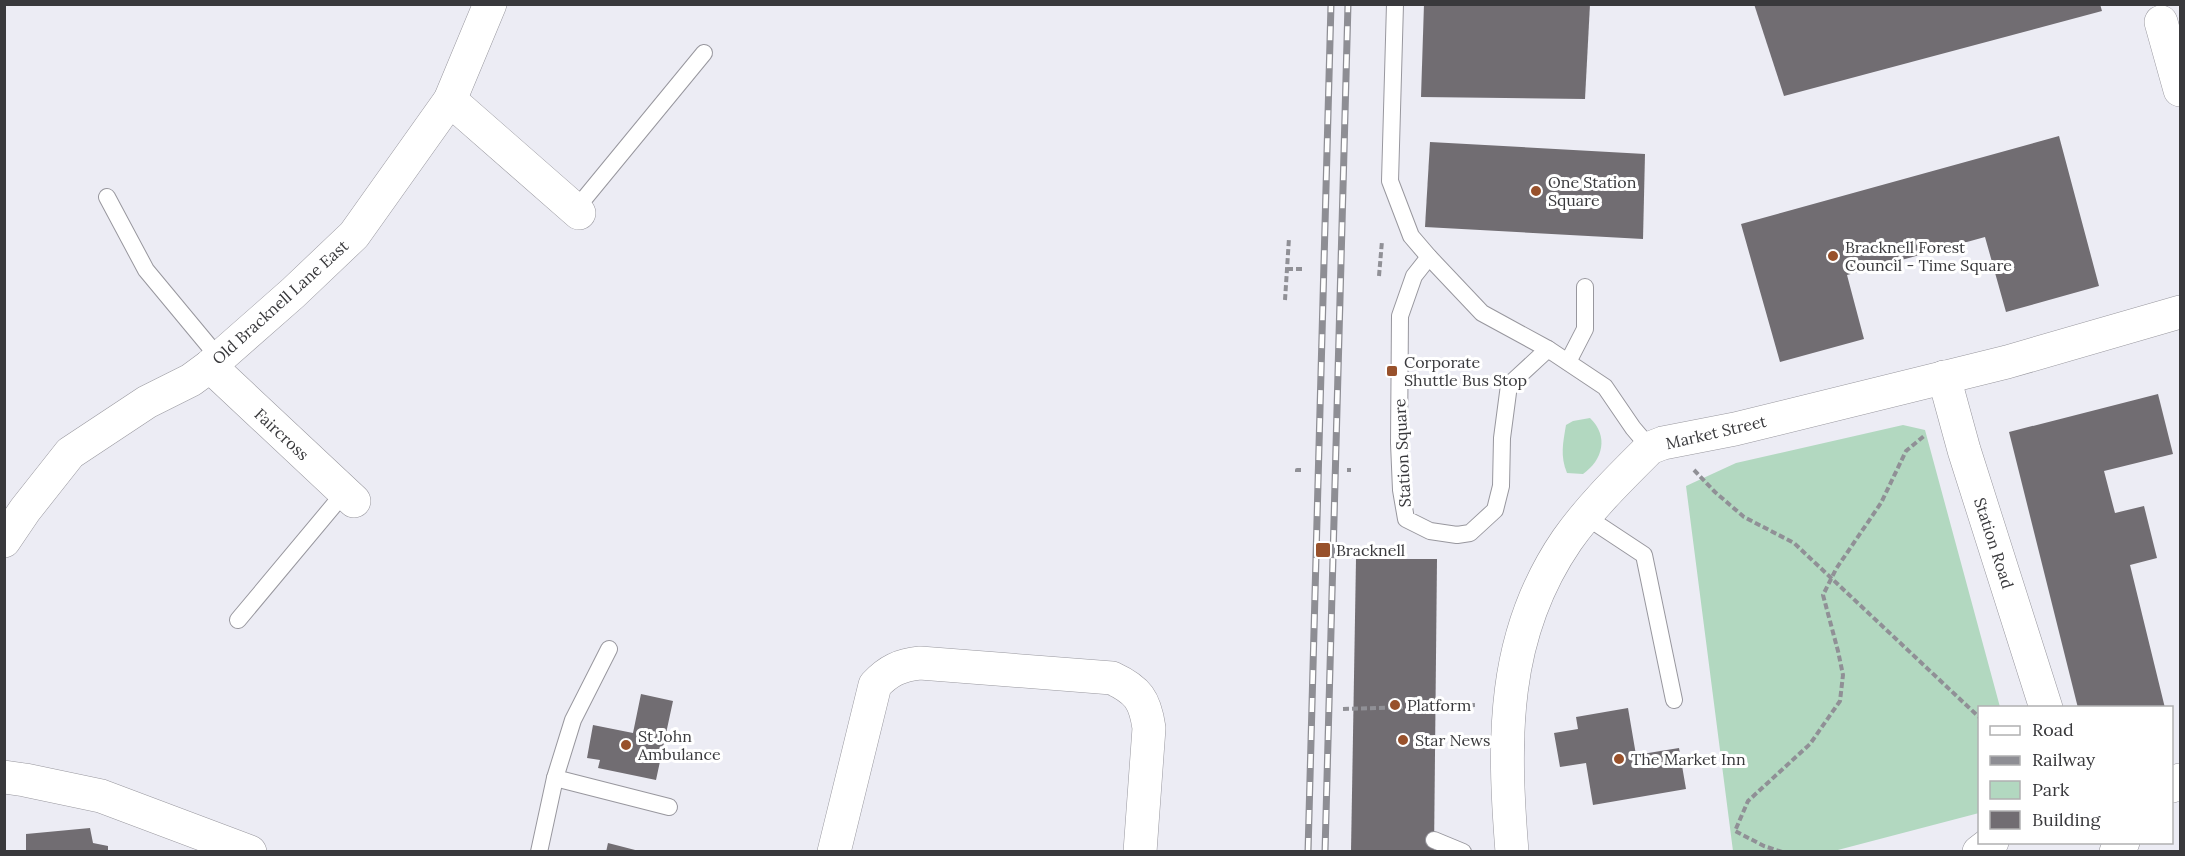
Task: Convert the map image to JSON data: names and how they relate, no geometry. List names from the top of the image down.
{
  "streets": {
    "street": [
      "Old Bracknell Lane East",
      "Market Street",
      "Faircross",
      "Station Road"
    ],
    "lane": ["Station Square"]
  },
  "crossings": [
    ["Old Bracknell Lane East", "Faircross"],
    ["Market Street", "Station Road"]
  ],
  "places": {
    "other": [
      "One Station Square",
      "Bracknell Forest Council - Time Square",
      "Platform",
      "Star News",
      "St John Ambulance",
      "The Market Inn"
    ],
    "transit": ["Corporate Shuttle Bus Stop", "Bracknell"]
  },
  "legend": [
    "Road",
    "Railway",
    "Park",
    "Building"
  ]
}
